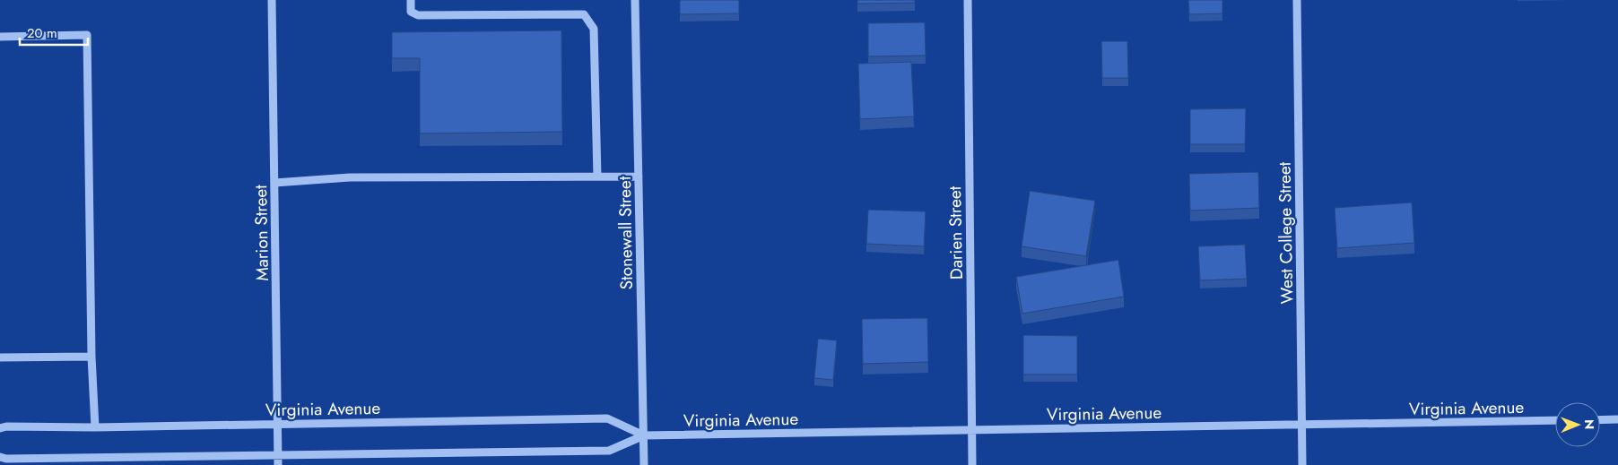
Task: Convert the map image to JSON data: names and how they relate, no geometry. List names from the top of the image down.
{
  "streets": {
    "street": [
      "Marion Street",
      "Stonewall Street",
      "Darien Street",
      "West College Street",
      "Virginia Avenue"
    ]
  },
  "crossings": [
    ["Marion Street", "Virginia Avenue"],
    ["Stonewall Street", "Virginia Avenue"],
    ["Darien Street", "Virginia Avenue"],
    ["West College Street", "Virginia Avenue"]
  ],
  "scale_bar": "20 m",
  "north": "right"
}
